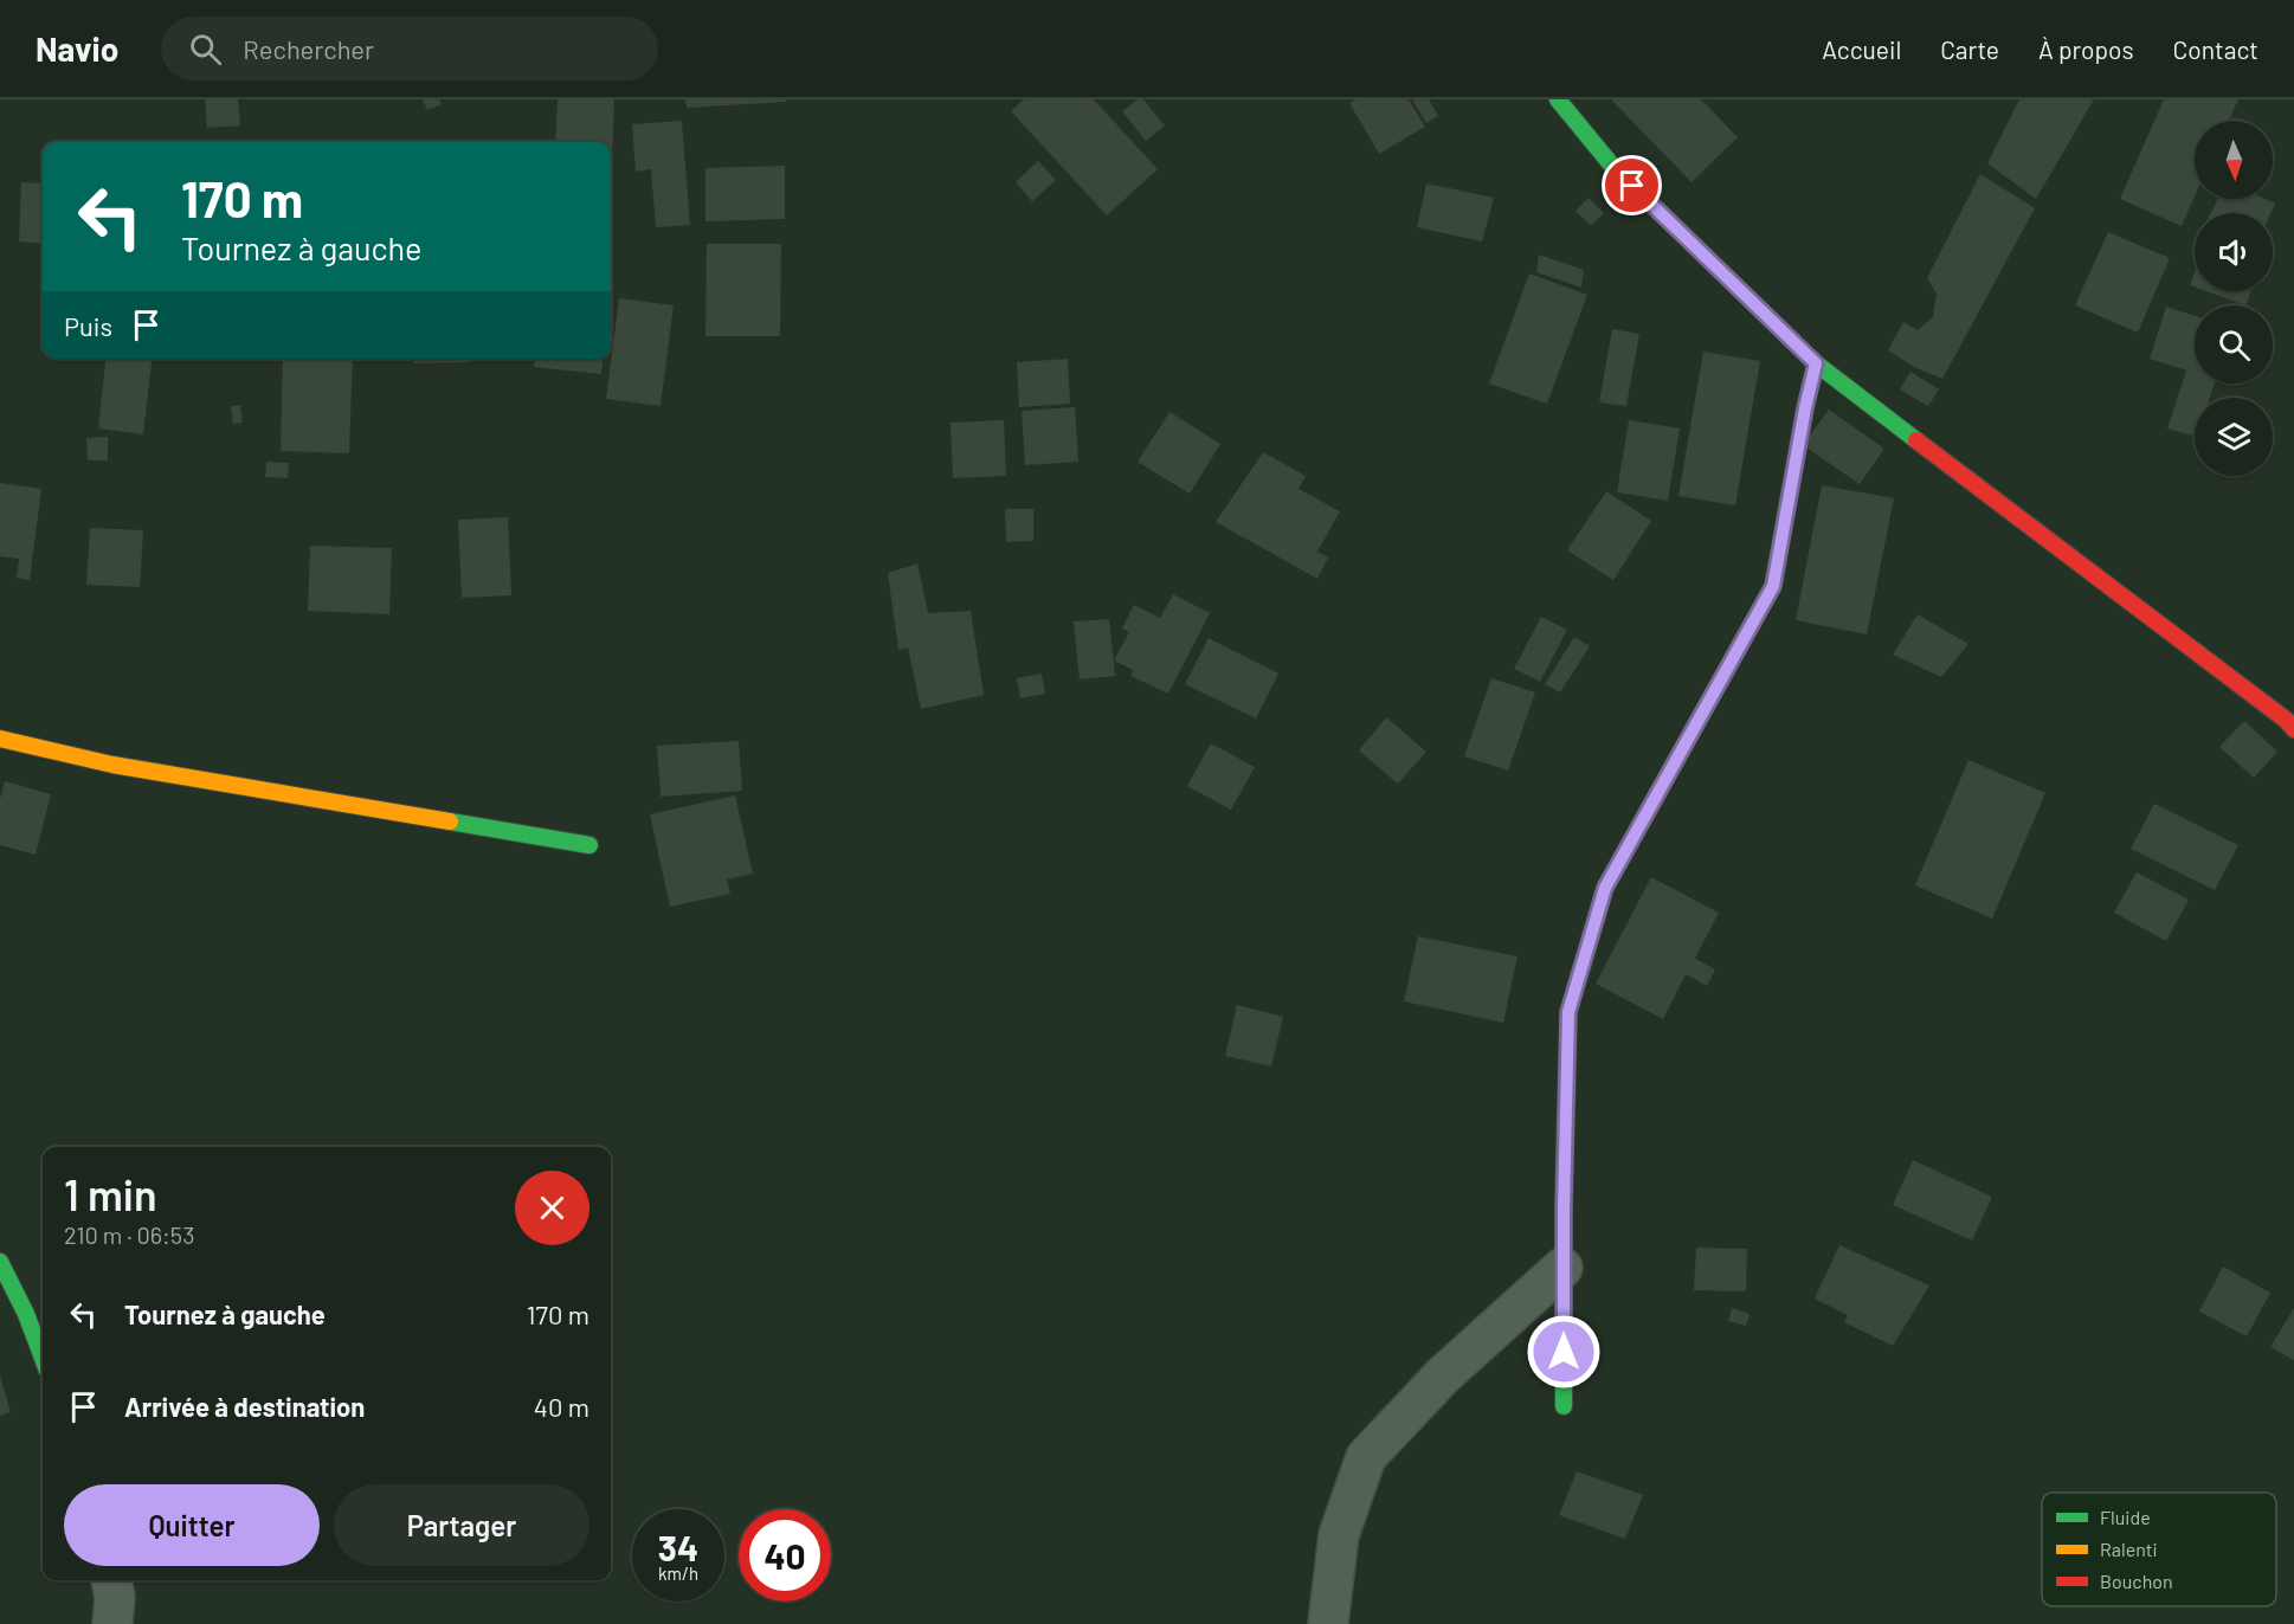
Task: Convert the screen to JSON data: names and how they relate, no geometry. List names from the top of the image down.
{
  "legend": ["Fluide", "Ralenti", "Bouchon"],
  "north": "bottom",
  "page": {
    "header": "Navio",
    "search": "Rechercher",
    "nav": [
      "Accueil",
      "Carte",
      "À propos",
      "Contact"
    ],
    "turn": ["170 m", "Tournez à gauche"],
    "then": "Puis",
    "heading": ["1 min", "210 m · 06:53"],
    "list": [
      {
        "name": "Tournez à gauche",
        "value": "170 m"
      },
      {
        "name": "Arrivée à destination",
        "value": "40 m"
      }
    ],
    "buttons": ["Quitter", "Partager"],
    "speed": "34 km/h",
    "limit": "40"
  }
}
